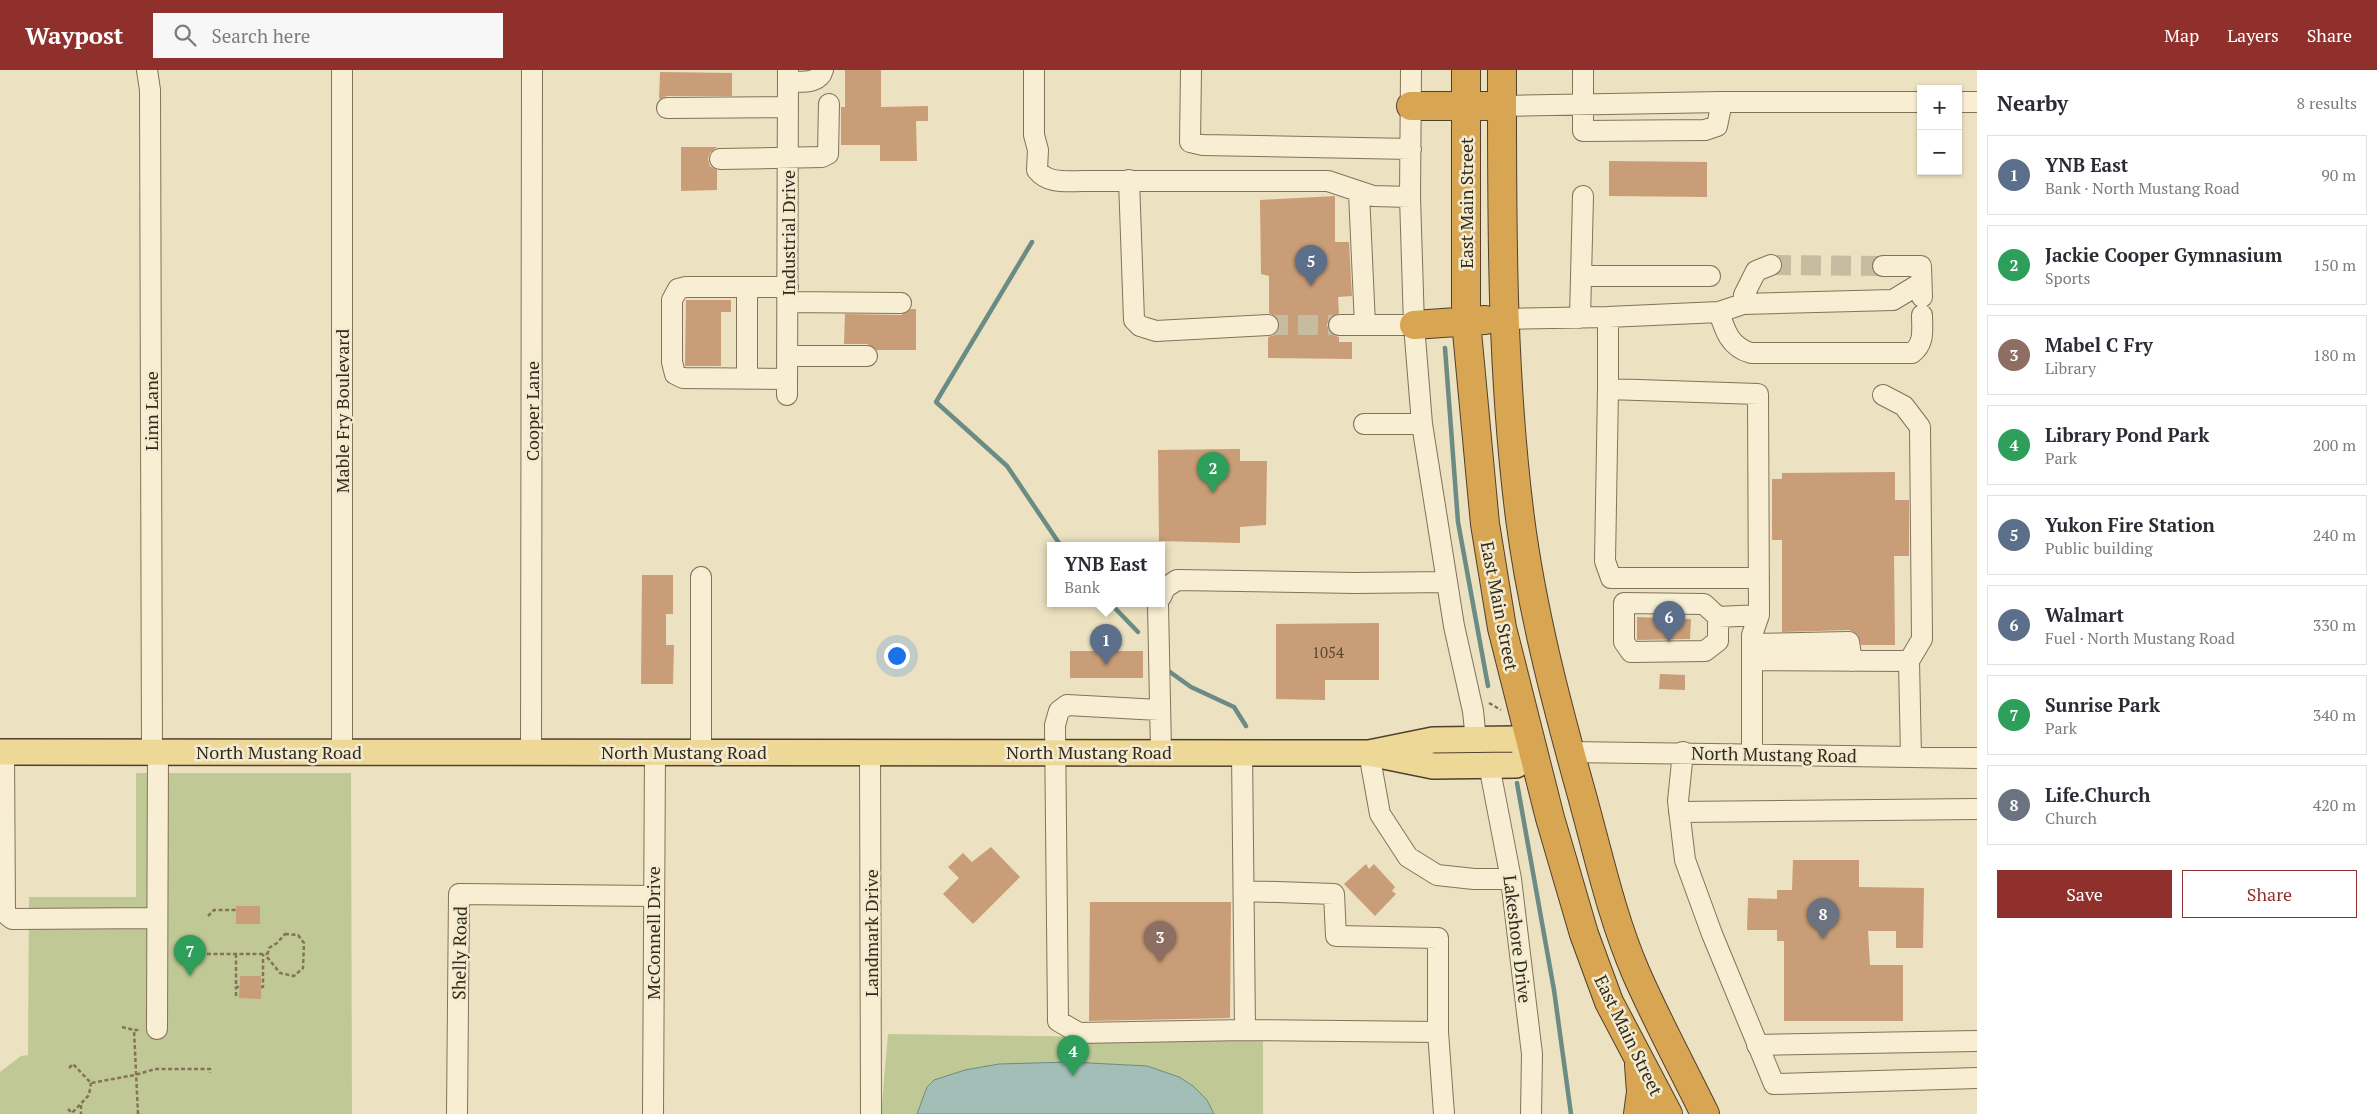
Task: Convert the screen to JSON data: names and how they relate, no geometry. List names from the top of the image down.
{
  "streets": {
    "highway": ["East Main Street"],
    "main road": ["North Mustang Road"],
    "street": [
      "Industrial Drive",
      "Linn Lane",
      "Mable Fry Boulevard",
      "Cooper Lane",
      "McConnell Drive",
      "Landmark Drive",
      "Lakeshore Drive",
      "Shelly Road"
    ]
  },
  "crossings": [
    ["East Main Street", "North Mustang Road"],
    ["Linn Lane", "North Mustang Road"],
    ["Mable Fry Boulevard", "North Mustang Road"],
    ["Cooper Lane", "North Mustang Road"],
    ["North Mustang Road", "McConnell Drive"],
    ["North Mustang Road", "Landmark Drive"],
    ["North Mustang Road", "Lakeshore Drive"],
    ["McConnell Drive", "Shelly Road"]
  ],
  "house_numbers": ["1054"],
  "page": {
    "header": "Waypost",
    "search": "Search here",
    "nav": ["Map", "Layers", "Share"],
    "heading": ["Nearby", "8 results"],
    "map_buttons": ["+", "−"],
    "list": [
      {
        "mark": "1",
        "name": "YNB East",
        "note": "Bank · North Mustang Road",
        "value": "90 m"
      },
      {
        "mark": "2",
        "name": "Jackie Cooper Gymnasium",
        "note": "Sports",
        "value": "150 m"
      },
      {
        "mark": "3",
        "name": "Mabel C Fry",
        "note": "Library",
        "value": "180 m"
      },
      {
        "mark": "4",
        "name": "Library Pond Park",
        "note": "Park",
        "value": "200 m"
      },
      {
        "mark": "5",
        "name": "Yukon Fire Station",
        "note": "Public building",
        "value": "240 m"
      },
      {
        "mark": "6",
        "name": "Walmart",
        "note": "Fuel · North Mustang Road",
        "value": "330 m"
      },
      {
        "mark": "7",
        "name": "Sunrise Park",
        "note": "Park",
        "value": "340 m"
      },
      {
        "mark": "8",
        "name": "Life.Church",
        "note": "Church",
        "value": "420 m"
      }
    ],
    "pins": [
      "5",
      "2",
      "6",
      "1",
      "8",
      "3",
      "7",
      "4"
    ],
    "popup": ["YNB East", "Bank"],
    "buttons": ["Save", "Share"]
  }
}
